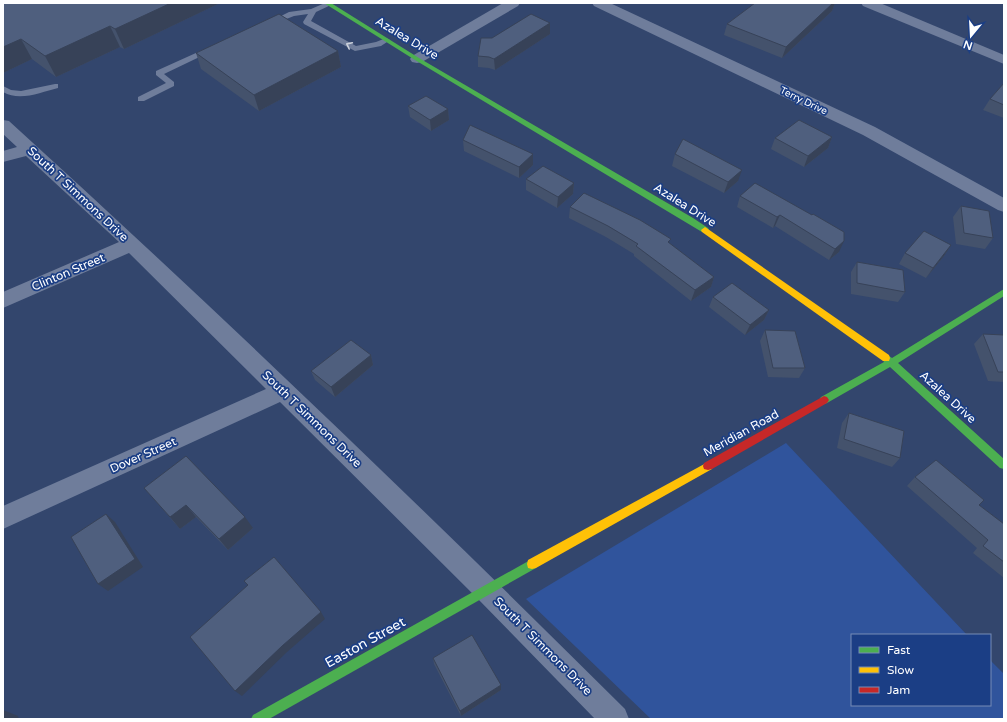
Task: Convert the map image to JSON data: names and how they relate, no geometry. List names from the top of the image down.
{
  "streets": {
    "street": [
      "Azalea Drive",
      "Terry Drive",
      "South T Simmons Drive",
      "Clinton Street",
      "Meridian Road",
      "Dover Street",
      "Easton Street"
    ]
  },
  "crossings": [
    ["Azalea Drive", "Meridian Road"],
    ["South T Simmons Drive", "Clinton Street"],
    ["South T Simmons Drive", "Meridian Road"],
    ["South T Simmons Drive", "Dover Street"],
    ["South T Simmons Drive", "Easton Street"],
    ["Meridian Road", "Easton Street"]
  ],
  "legend": ["Fast", "Slow", "Jam"],
  "north": "bottom"
}
